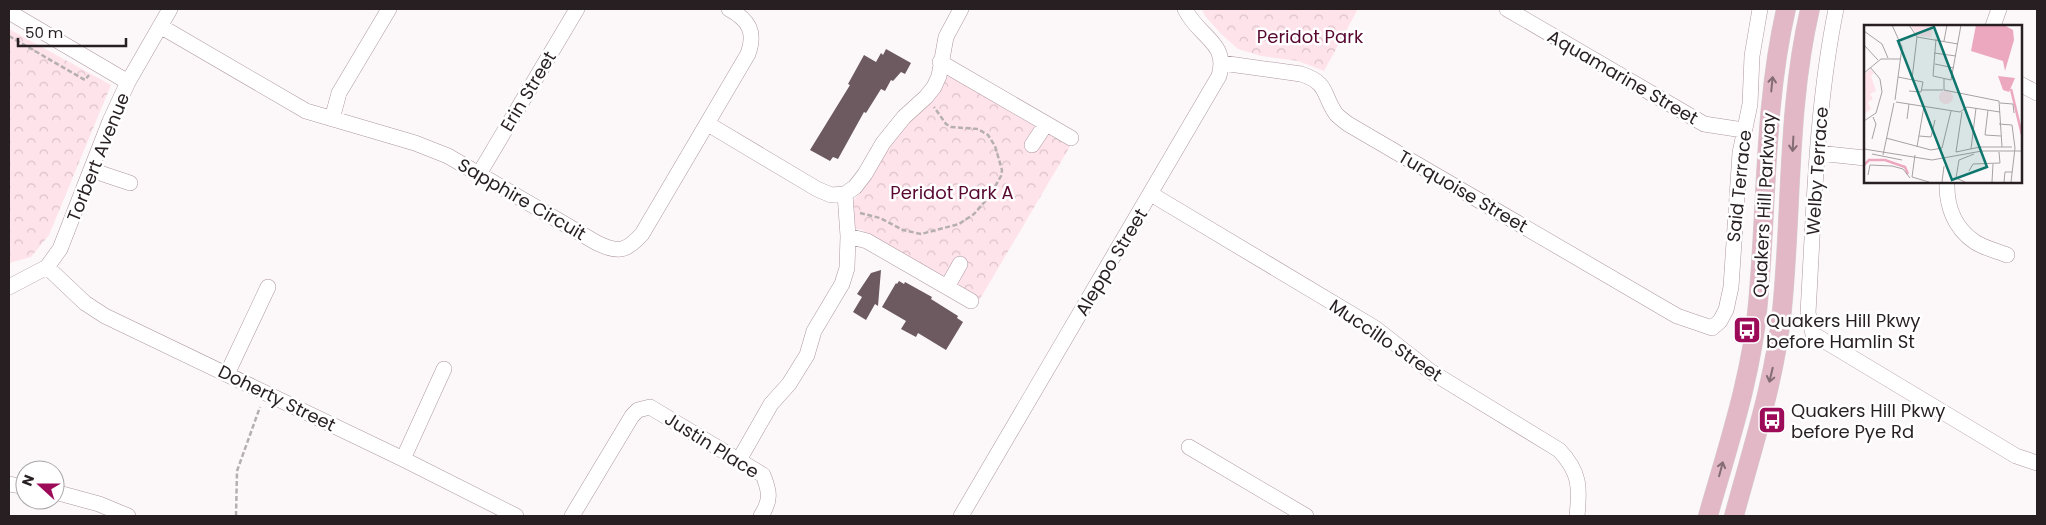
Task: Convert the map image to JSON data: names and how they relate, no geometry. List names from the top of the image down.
{
  "streets": {
    "main road": ["Quakers Hill Parkway"],
    "street": [
      "Aquamarine Street",
      "Erin Street",
      "Torbert Avenue",
      "Welby Terrace",
      "Said Terrace",
      "Turquoise Street",
      "Sapphire Circuit",
      "Aleppo Street",
      "Muccillo Street",
      "Doherty Street",
      "Justin Place"
    ]
  },
  "crossings": [
    ["Aquamarine Street", "Said Terrace"],
    ["Erin Street", "Sapphire Circuit"],
    ["Torbert Avenue", "Sapphire Circuit"],
    ["Torbert Avenue", "Doherty Street"],
    ["Said Terrace", "Turquoise Street"],
    ["Turquoise Street", "Aleppo Street"],
    ["Aleppo Street", "Muccillo Street"]
  ],
  "parks": ["Peridot Park", "Peridot Park A"],
  "places": {
    "bus stop": ["Quakers Hill Pkwy before Hamlin St", "Quakers Hill Pkwy before Pye Rd"]
  },
  "scale_bar": "50 m",
  "north": "left"
}
